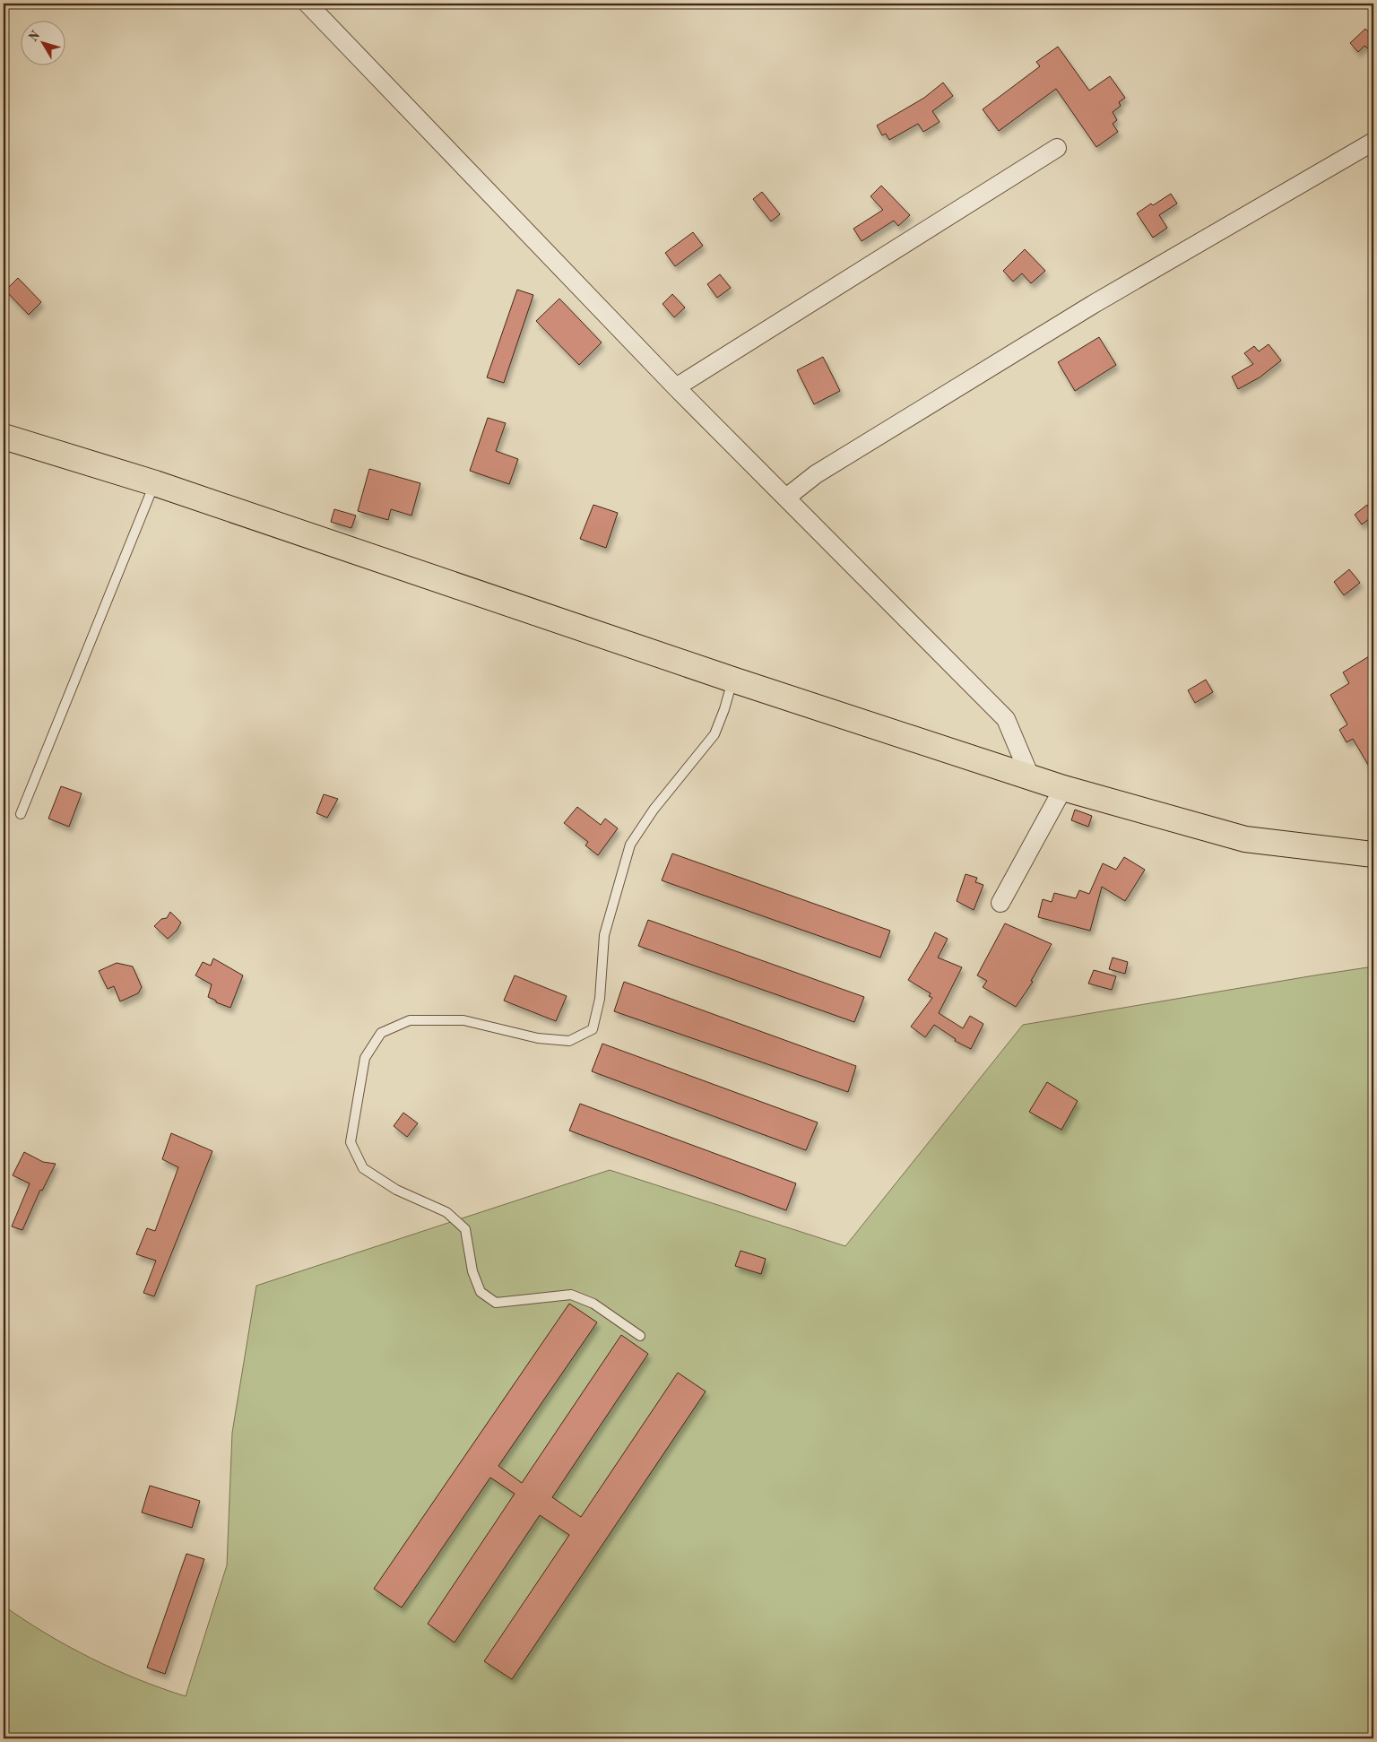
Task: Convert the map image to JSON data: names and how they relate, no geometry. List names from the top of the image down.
{
  "north": "top left"
}
